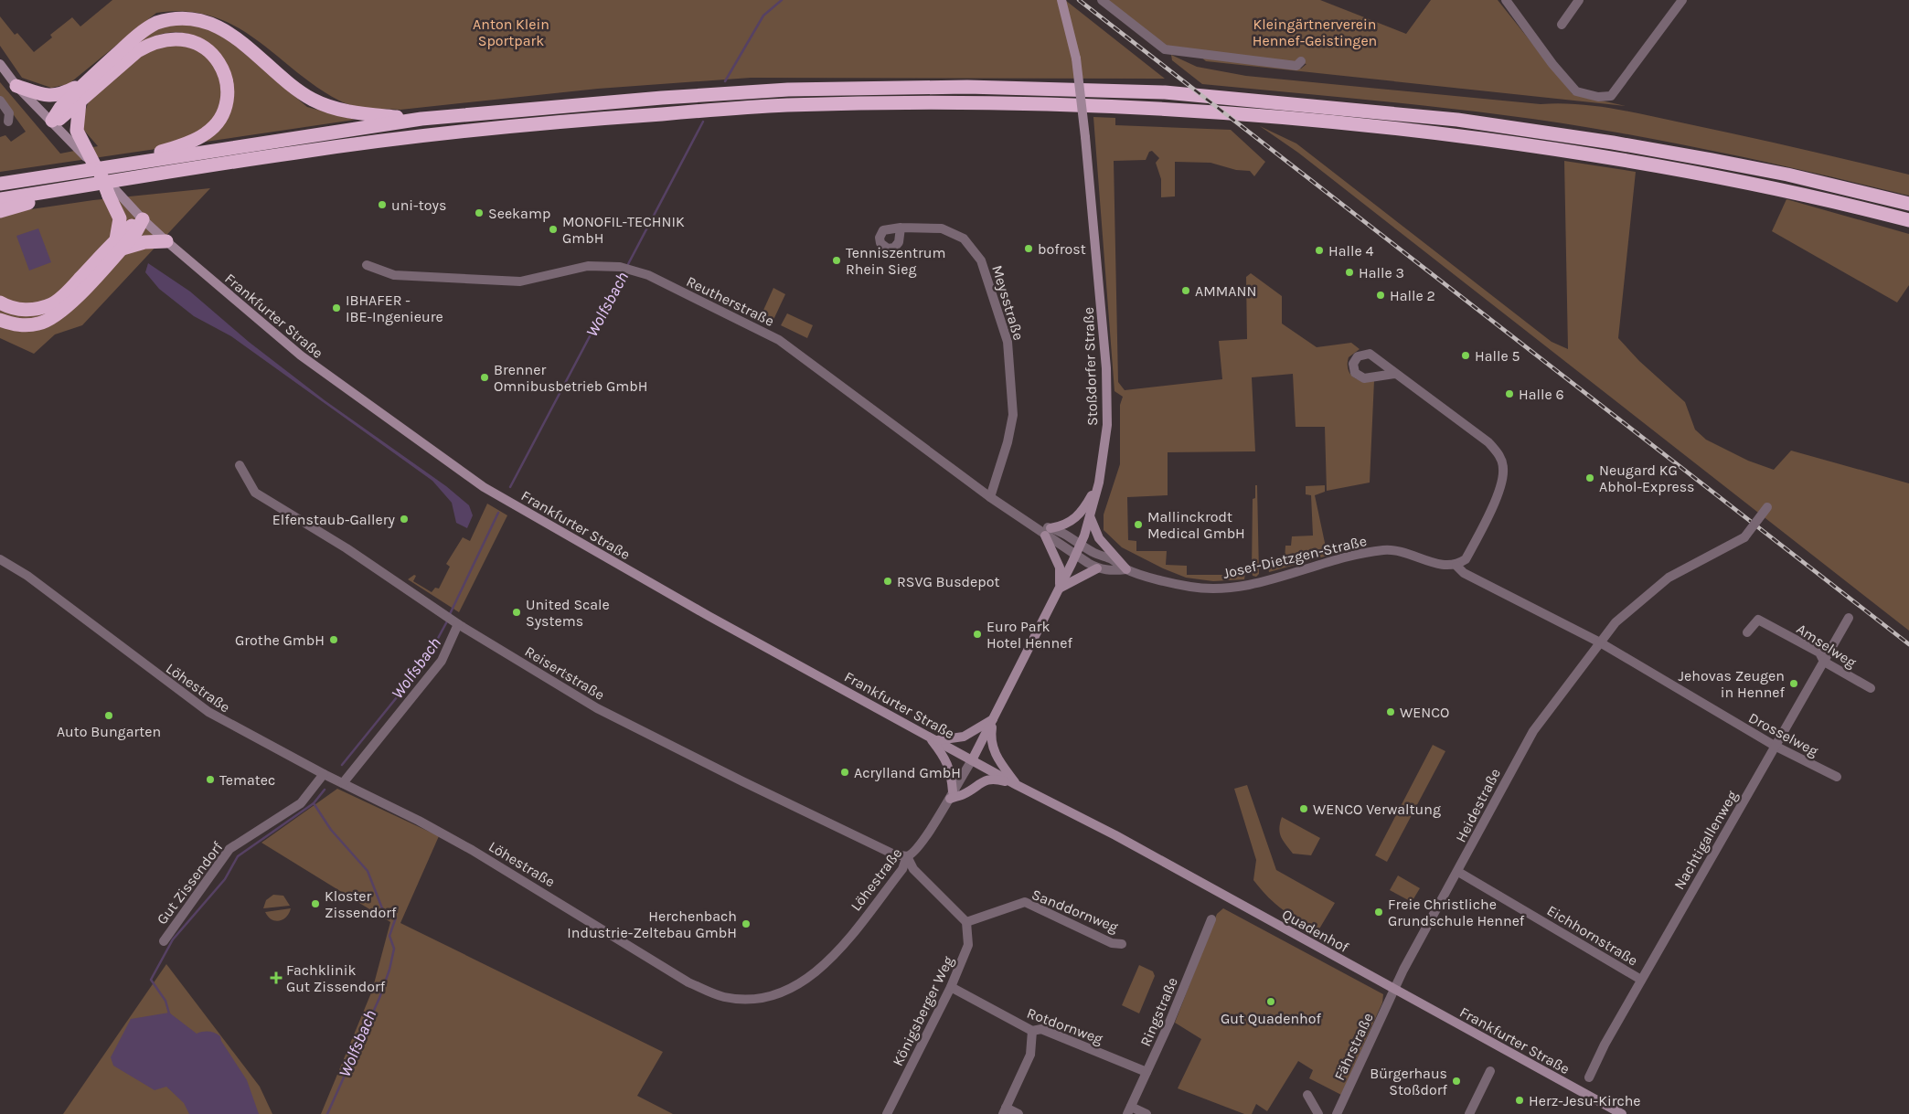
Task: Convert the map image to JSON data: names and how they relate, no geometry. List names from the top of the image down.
{
  "streets": {
    "main road": ["Frankfurter Straße", "Stoßdorfer Straße", "Quadenhof"],
    "street": [
      "Reutherstraße",
      "Meysstraße",
      "Josef-Dietzgen-Straße",
      "Amselweg",
      "Reisertstraße",
      "Löhestraße",
      "Drosselweg",
      "Heidestraße",
      "Nachtigallenweg",
      "Gut Zissendorf",
      "Sanddornweg",
      "Eichhornstraße",
      "Königsberger Weg",
      "Ringstraße",
      "Rotdornweg",
      "Fährstraße"
    ]
  },
  "crossings": [
    ["Reutherstraße", "Meysstraße"],
    ["Reutherstraße", "Stoßdorfer Straße"],
    ["Reutherstraße", "Josef-Dietzgen-Straße"],
    ["Frankfurter Straße", "Stoßdorfer Straße"],
    ["Frankfurter Straße", "Löhestraße"],
    ["Frankfurter Straße", "Heidestraße"],
    ["Frankfurter Straße", "Quadenhof"],
    ["Frankfurter Straße", "Fährstraße"],
    ["Stoßdorfer Straße", "Josef-Dietzgen-Straße"],
    ["Stoßdorfer Straße", "Löhestraße"],
    ["Amselweg", "Nachtigallenweg"],
    ["Reisertstraße", "Löhestraße"],
    ["Löhestraße", "Gut Zissendorf"],
    ["Drosselweg", "Heidestraße"],
    ["Drosselweg", "Nachtigallenweg"],
    ["Heidestraße", "Quadenhof"],
    ["Heidestraße", "Eichhornstraße"],
    ["Heidestraße", "Fährstraße"],
    ["Nachtigallenweg", "Eichhornstraße"],
    ["Sanddornweg", "Königsberger Weg"],
    ["Quadenhof", "Fährstraße"],
    ["Königsberger Weg", "Rotdornweg"],
    ["Ringstraße", "Rotdornweg"]
  ],
  "water": ["Wolfsbach"],
  "parks": ["Anton Klein Sportpark", "Kleingärtnerverein Hennef-Geistingen"],
  "places": {
    "other": [
      "uni-toys",
      "Seekamp",
      "MONOFIL-TECHNIK GmbH",
      "bofrost",
      "Halle 4",
      "Tenniszentrum Rhein Sieg",
      "Halle 3",
      "AMMANN",
      "Halle 2",
      "IBHAFER - IBE-Ingenieure",
      "Halle 5",
      "Brenner Omnibusbetrieb GmbH",
      "Halle 6",
      "Neugard KG Abhol-Express",
      "Elfenstaub-Gallery",
      "Mallinckrodt Medical GmbH",
      "RSVG Busdepot",
      "United Scale Systems",
      "Euro Park Hotel Hennef",
      "Grothe GmbH",
      "Jehovas Zeugen in Hennef",
      "WENCO",
      "Auto Bungarten",
      "Acrylland GmbH",
      "Tematec",
      "WENCO Verwaltung",
      "Kloster Zissendorf",
      "Freie Christliche Grundschule Hennef",
      "Herchenbach Industrie-Zeltebau GmbH",
      "Gut Quadenhof",
      "Bürgerhaus Stoßdorf",
      "Herz-Jesu-Kirche"
    ],
    "health": ["Fachklinik Gut Zissendorf"]
  }
}
